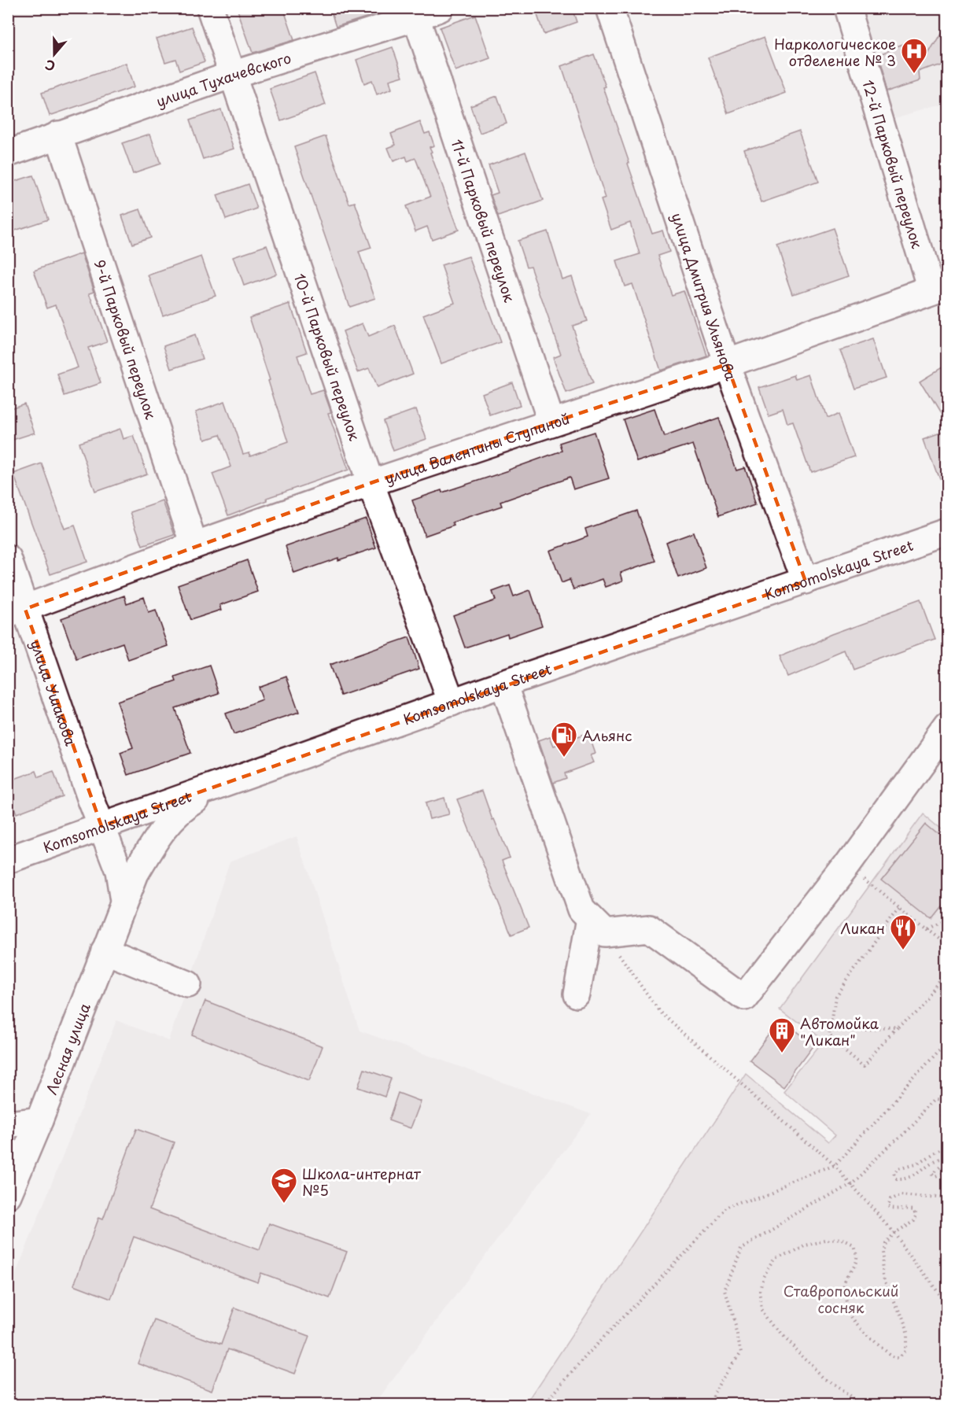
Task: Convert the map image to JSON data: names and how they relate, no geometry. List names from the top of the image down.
{
  "streets": {
    "street": [
      "улица Тухачевского",
      "12-й Парковый переулок",
      "11-й Парковый переулок",
      "улица Дмитрия Ульянова",
      "9-й Парковый переулок",
      "10-й Парковый переулок",
      "улица Валентины Ступиной",
      "Komsomolskaya Street",
      "улица Ушакова",
      "Лесная улица"
    ]
  },
  "crossings": [
    ["улица Тухачевского", "11-й Парковый переулок"],
    ["улица Тухачевского", "9-й Парковый переулок"],
    ["улица Тухачевского", "10-й Парковый переулок"],
    ["12-й Парковый переулок", "улица Валентины Ступиной"],
    ["11-й Парковый переулок", "улица Валентины Ступиной"],
    ["улица Дмитрия Ульянова", "улица Валентины Ступиной"],
    ["улица Дмитрия Ульянова", "Komsomolskaya Street"],
    ["9-й Парковый переулок", "улица Валентины Ступиной"],
    ["10-й Парковый переулок", "улица Валентины Ступиной"],
    ["10-й Парковый переулок", "Komsomolskaya Street"],
    ["улица Валентины Ступиной", "улица Ушакова"],
    ["Komsomolskaya Street", "улица Ушакова"],
    ["Komsomolskaya Street", "Лесная улица"],
    ["улица Ушакова", "Лесная улица"]
  ],
  "parks": ["Ставропольский сосняк"],
  "places": {
    "hospital": ["Наркологическое отделение № 3"],
    "fuel station": ["Альянс"],
    "restaurant": ["Ликан"],
    "building": ["Автомойка \"Ликан\""],
    "school or university": ["Школа-интернат №5"]
  },
  "north": "bottom"
}
